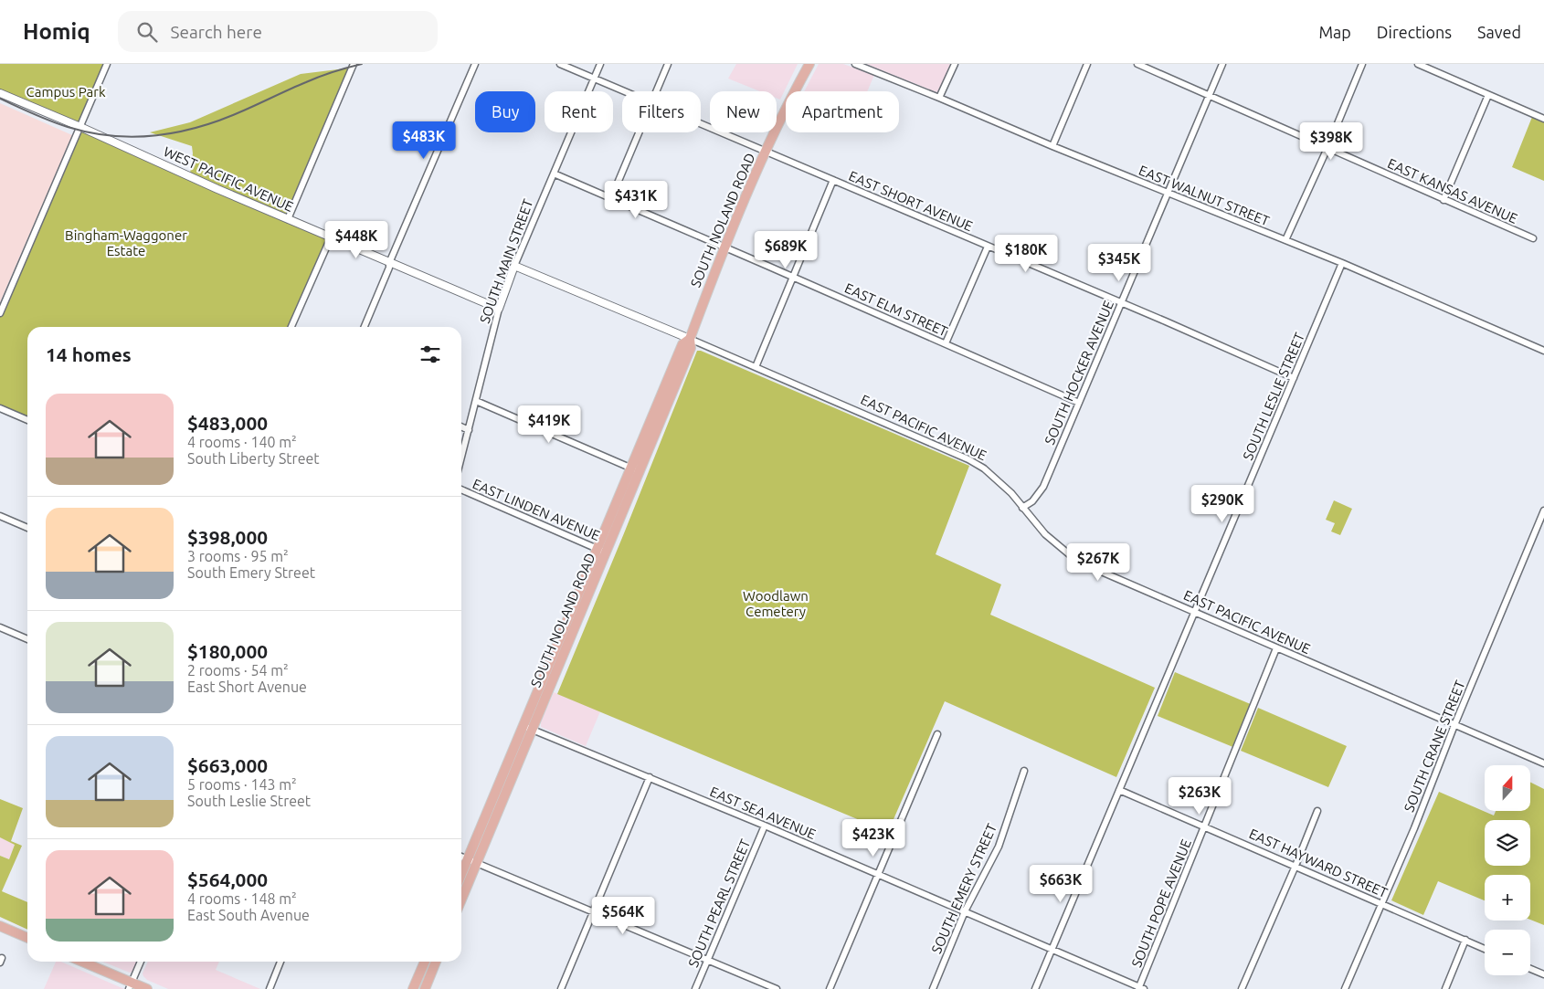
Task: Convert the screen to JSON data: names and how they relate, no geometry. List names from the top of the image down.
{
  "streets": {
    "main road": ["SOUTH NOLAND ROAD"],
    "street": [
      "WEST PACIFIC AVENUE",
      "EAST KANSAS AVENUE",
      "EAST WALNUT STREET",
      "EAST SHORT AVENUE",
      "SOUTH MAIN STREET",
      "EAST ELM STREET",
      "SOUTH HOCKER AVENUE",
      "SOUTH LESLIE STREET",
      "EAST PACIFIC AVENUE",
      "EAST LINDEN AVENUE",
      "SOUTH CRANE STREET",
      "EAST SEA AVENUE",
      "EAST HAYWARD STREET",
      "SOUTH EMERY STREET",
      "SOUTH PEARL STREET",
      "SOUTH POPE AVENUE"
    ]
  },
  "crossings": [
    ["WEST PACIFIC AVENUE", "SOUTH MAIN STREET"],
    ["EAST KANSAS AVENUE", "SOUTH HOCKER AVENUE"],
    ["EAST WALNUT STREET", "SOUTH HOCKER AVENUE"],
    ["EAST WALNUT STREET", "SOUTH LESLIE STREET"],
    ["EAST SHORT AVENUE", "SOUTH NOLAND ROAD"],
    ["EAST SHORT AVENUE", "SOUTH MAIN STREET"],
    ["EAST SHORT AVENUE", "SOUTH HOCKER AVENUE"],
    ["EAST SHORT AVENUE", "SOUTH LESLIE STREET"],
    ["SOUTH NOLAND ROAD", "EAST ELM STREET"],
    ["SOUTH NOLAND ROAD", "EAST PACIFIC AVENUE"],
    ["SOUTH NOLAND ROAD", "EAST LINDEN AVENUE"],
    ["SOUTH NOLAND ROAD", "EAST SEA AVENUE"],
    ["SOUTH MAIN STREET", "EAST ELM STREET"],
    ["SOUTH MAIN STREET", "EAST PACIFIC AVENUE"],
    ["EAST ELM STREET", "SOUTH HOCKER AVENUE"],
    ["SOUTH HOCKER AVENUE", "EAST PACIFIC AVENUE"],
    ["SOUTH LESLIE STREET", "EAST PACIFIC AVENUE"],
    ["SOUTH LESLIE STREET", "EAST HAYWARD STREET"],
    ["EAST PACIFIC AVENUE", "SOUTH CRANE STREET"],
    ["EAST PACIFIC AVENUE", "SOUTH POPE AVENUE"],
    ["SOUTH CRANE STREET", "EAST HAYWARD STREET"],
    ["EAST SEA AVENUE", "SOUTH EMERY STREET"],
    ["EAST SEA AVENUE", "SOUTH PEARL STREET"],
    ["EAST SEA AVENUE", "SOUTH POPE AVENUE"],
    ["EAST HAYWARD STREET", "SOUTH POPE AVENUE"]
  ],
  "parks": ["Campus Park", "Bingham-Waggoner Estate", "Woodlawn Cemetery"],
  "north": "top",
  "page": {
    "header": "Homiq",
    "search": "Search here",
    "nav": ["Map", "Directions", "Saved"],
    "chip": [
      "Buy",
      "Rent",
      "Filters",
      "New",
      "Apartment"
    ],
    "price": [
      "$483K",
      "$398K",
      "$431K",
      "$448K",
      "$689K",
      "$180K",
      "$345K",
      "$419K",
      "$290K",
      "$267K",
      "$263K",
      "$423K",
      "$663K",
      "$564K"
    ],
    "heading": "14 homes",
    "list": [
      {
        "name": "$483,000",
        "note": "4 rooms · 140 m² · South Liberty Street"
      },
      {
        "name": "$398,000",
        "note": "3 rooms · 95 m² · South Emery Street"
      },
      {
        "name": "$180,000",
        "note": "2 rooms · 54 m² · East Short Avenue"
      },
      {
        "name": "$663,000",
        "note": "5 rooms · 143 m² · South Leslie Street"
      },
      {
        "name": "$564,000",
        "note": "4 rooms · 148 m² · East South Avenue"
      }
    ],
    "map_buttons": ["+", "−"]
  }
}
